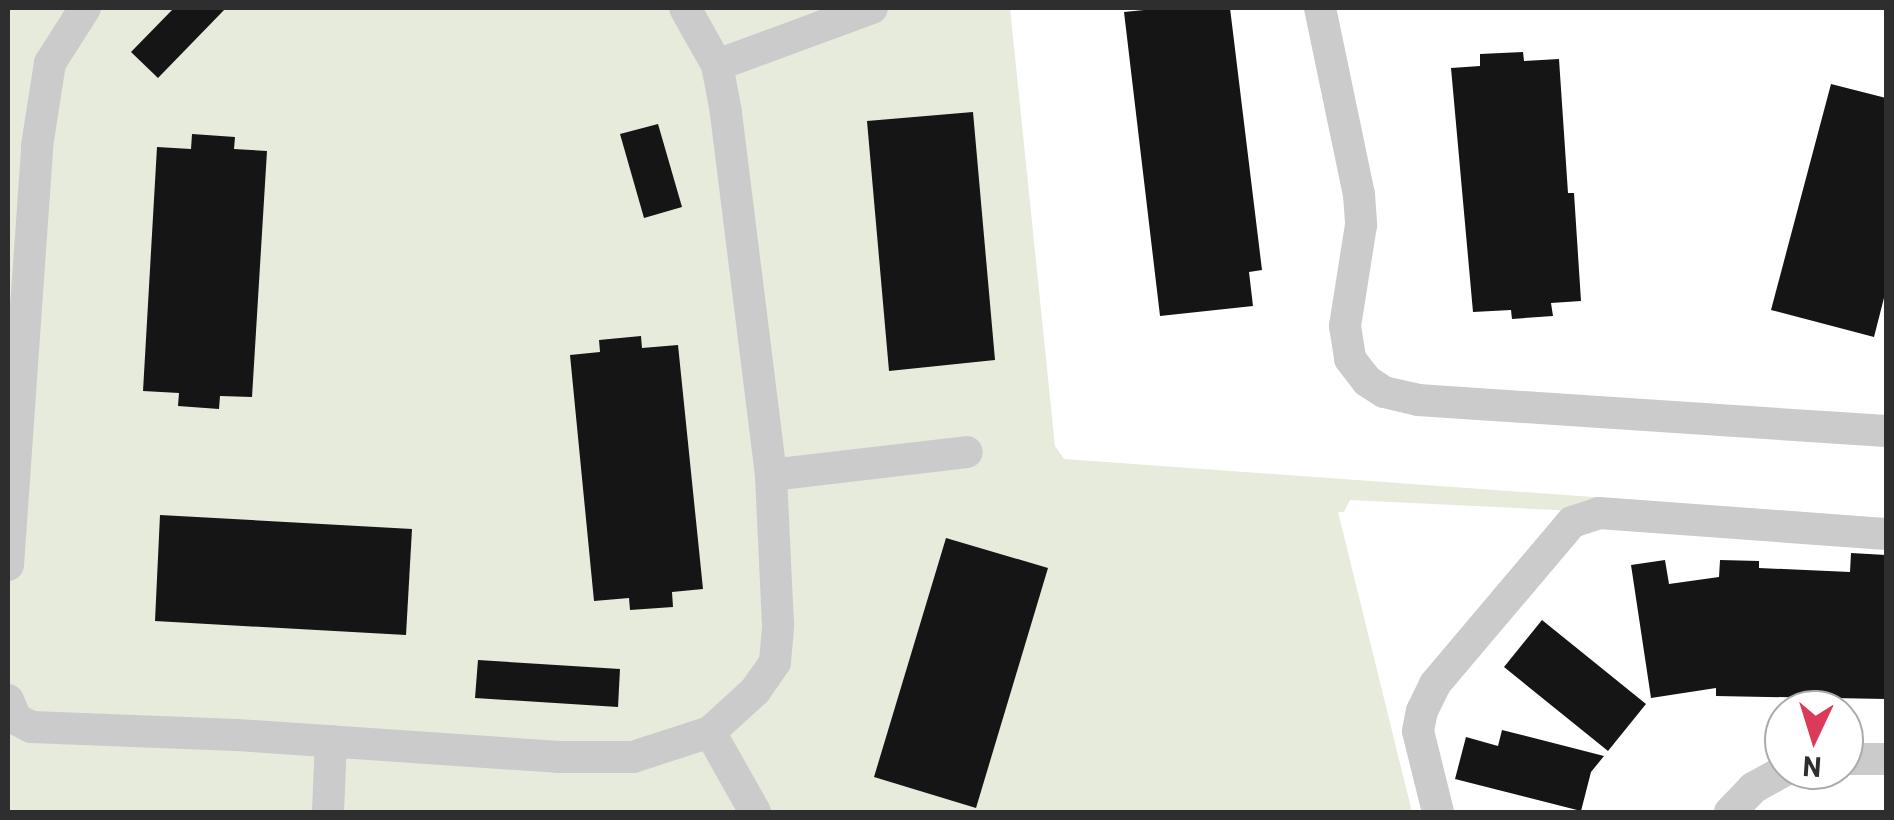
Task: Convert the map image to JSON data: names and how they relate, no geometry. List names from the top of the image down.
{
  "north": "bottom"
}
